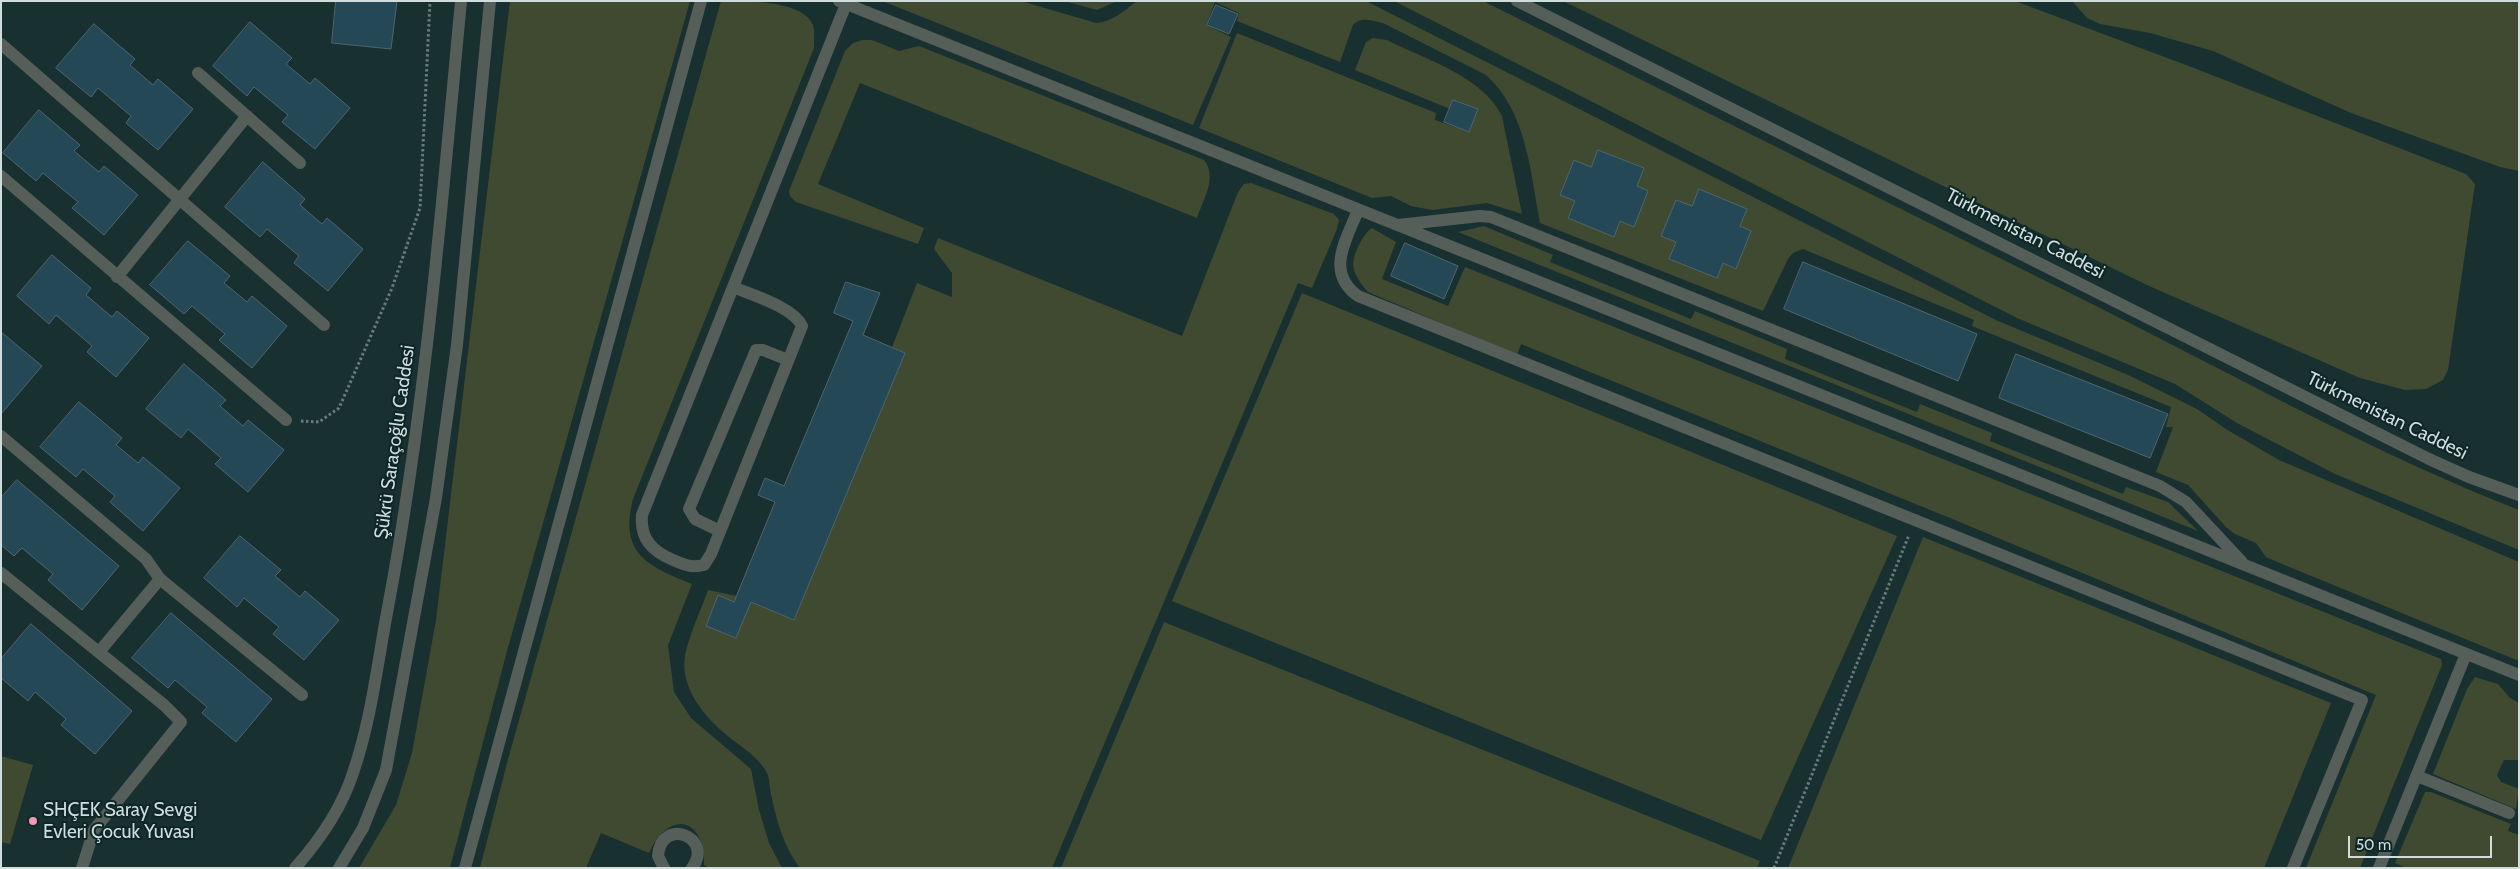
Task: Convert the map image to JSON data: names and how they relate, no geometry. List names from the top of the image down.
{
  "streets": {
    "street": ["Türkmenistan Caddesi", "Şükrü Saraçoğlu Caddesi"]
  },
  "places": ["SHÇEK Saray Sevgi Evleri Çocuk Yuvası"],
  "scale_bar": "50 m"
}
